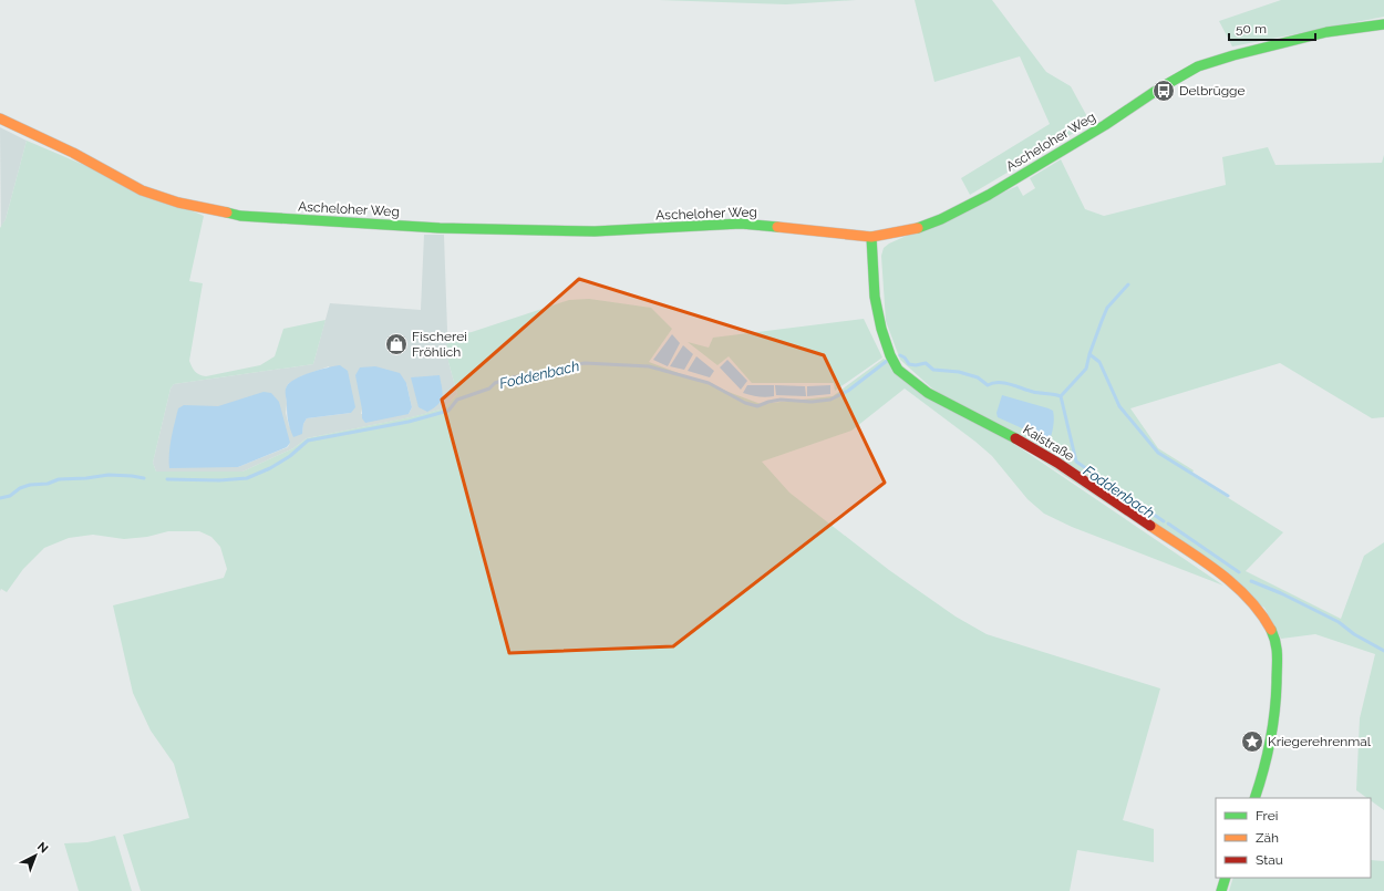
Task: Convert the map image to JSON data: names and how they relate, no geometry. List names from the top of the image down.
{
  "streets": {
    "street": ["Ascheloher Weg", "Kaistraße"]
  },
  "crossings": [
    ["Ascheloher Weg", "Kaistraße"]
  ],
  "water": ["Foddenbach"],
  "places": {
    "bus stop": ["Delbrügge"],
    "shop": ["Fischerei Fröhlich"],
    "place": ["Kriegerehrenmal"]
  },
  "legend": ["Frei", "Zäh", "Stau"],
  "scale_bar": "50 m",
  "north": "top right"
}
